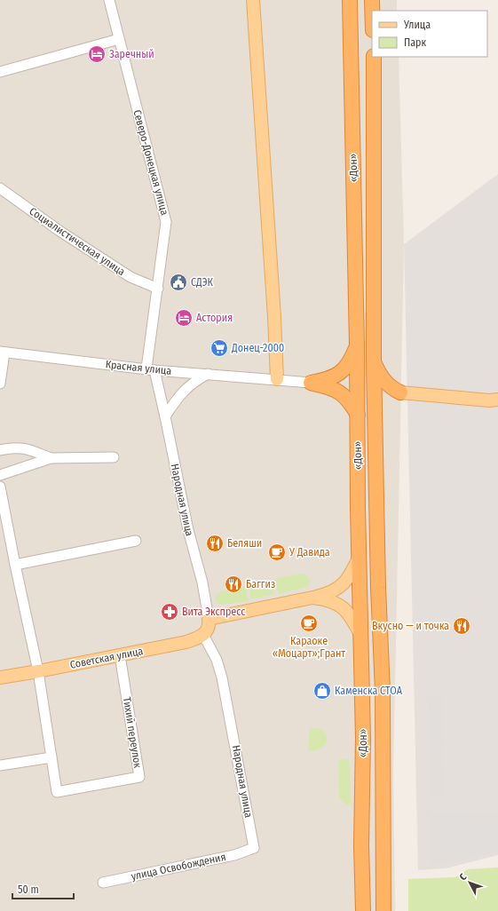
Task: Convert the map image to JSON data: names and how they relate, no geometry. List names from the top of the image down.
{
  "streets": {
    "highway": ["«Дон»"],
    "main road": ["Советская улица"],
    "street": [
      "Северо-Донецкая улица",
      "Социалистическая улица",
      "Красная улица",
      "Народная улица",
      "Тихий переулок",
      "улица Освобождения"
    ]
  },
  "crossings": [
    ["Северо-Донецкая улица", "Социалистическая улица"],
    ["Северо-Донецкая улица", "Красная улица"],
    ["Северо-Донецкая улица", "Народная улица"],
    ["«Дон»", "Советская улица"],
    ["Красная улица", "Народная улица"],
    ["Народная улица", "Советская улица"],
    ["Народная улица", "улица Освобождения"],
    ["Советская улица", "Тихий переулок"]
  ],
  "places": {
    "hotel": ["Заречный", "Астория"],
    "public building": ["СДЭК"],
    "supermarket": ["Донец-2000"],
    "restaurant": ["Беляши", "Баггиз", "Вкусно — и точка"],
    "cafe": ["У Давида", "Караоке «Моцарт»;Грант"],
    "pharmacy": ["Вита Экспресс"],
    "shop": ["Каменска СТОА"]
  },
  "legend": ["Улица", "Парк"],
  "scale_bar": "50 m",
  "north": "top left"
}
